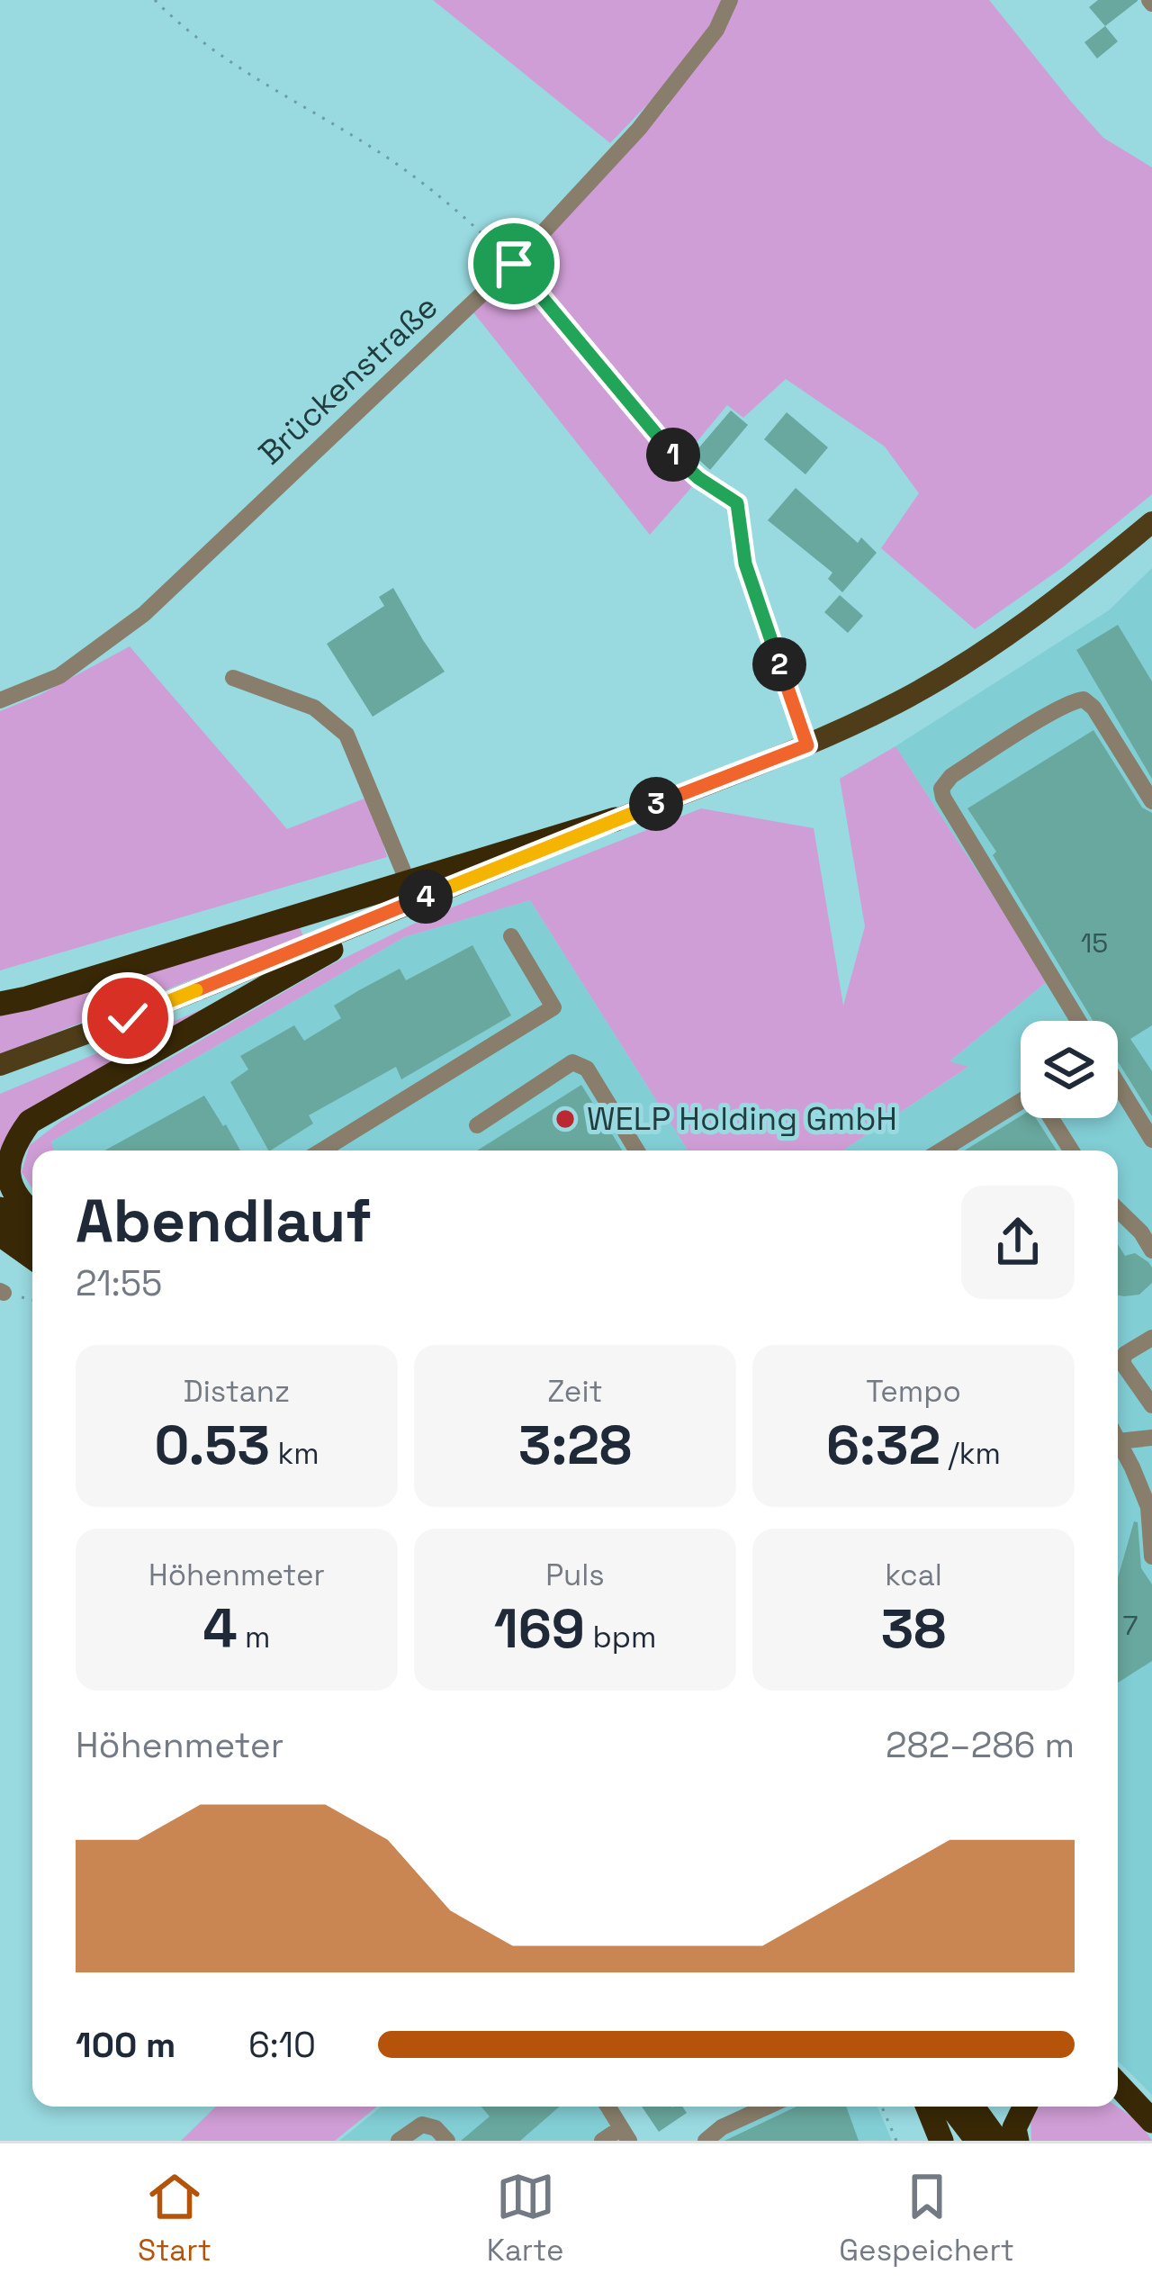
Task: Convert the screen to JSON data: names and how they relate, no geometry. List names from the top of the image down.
{
  "streets": {
    "street": ["Brückenstraße"]
  },
  "places": ["WELP Holding GmbH"],
  "house_numbers": ["15", "7"],
  "page": {
    "pins": [
      "1",
      "2",
      "3",
      "4"
    ],
    "heading": ["Abendlauf", "21:55"],
    "stats": [
      ["Distanz", "0.53 km"],
      ["Zeit", "3:28"],
      ["Tempo", "6:32 /km"],
      ["Höhenmeter", "4 m"],
      ["Puls", "169 bpm"],
      ["kcal", "38"]
    ],
    "chart": ["Höhenmeter", "282–286 m"],
    "list": [
      {
        "name": "100 m",
        "note": "6:10"
      }
    ],
    "tabs": ["Start", "Karte", "Gespeichert"]
  }
}
